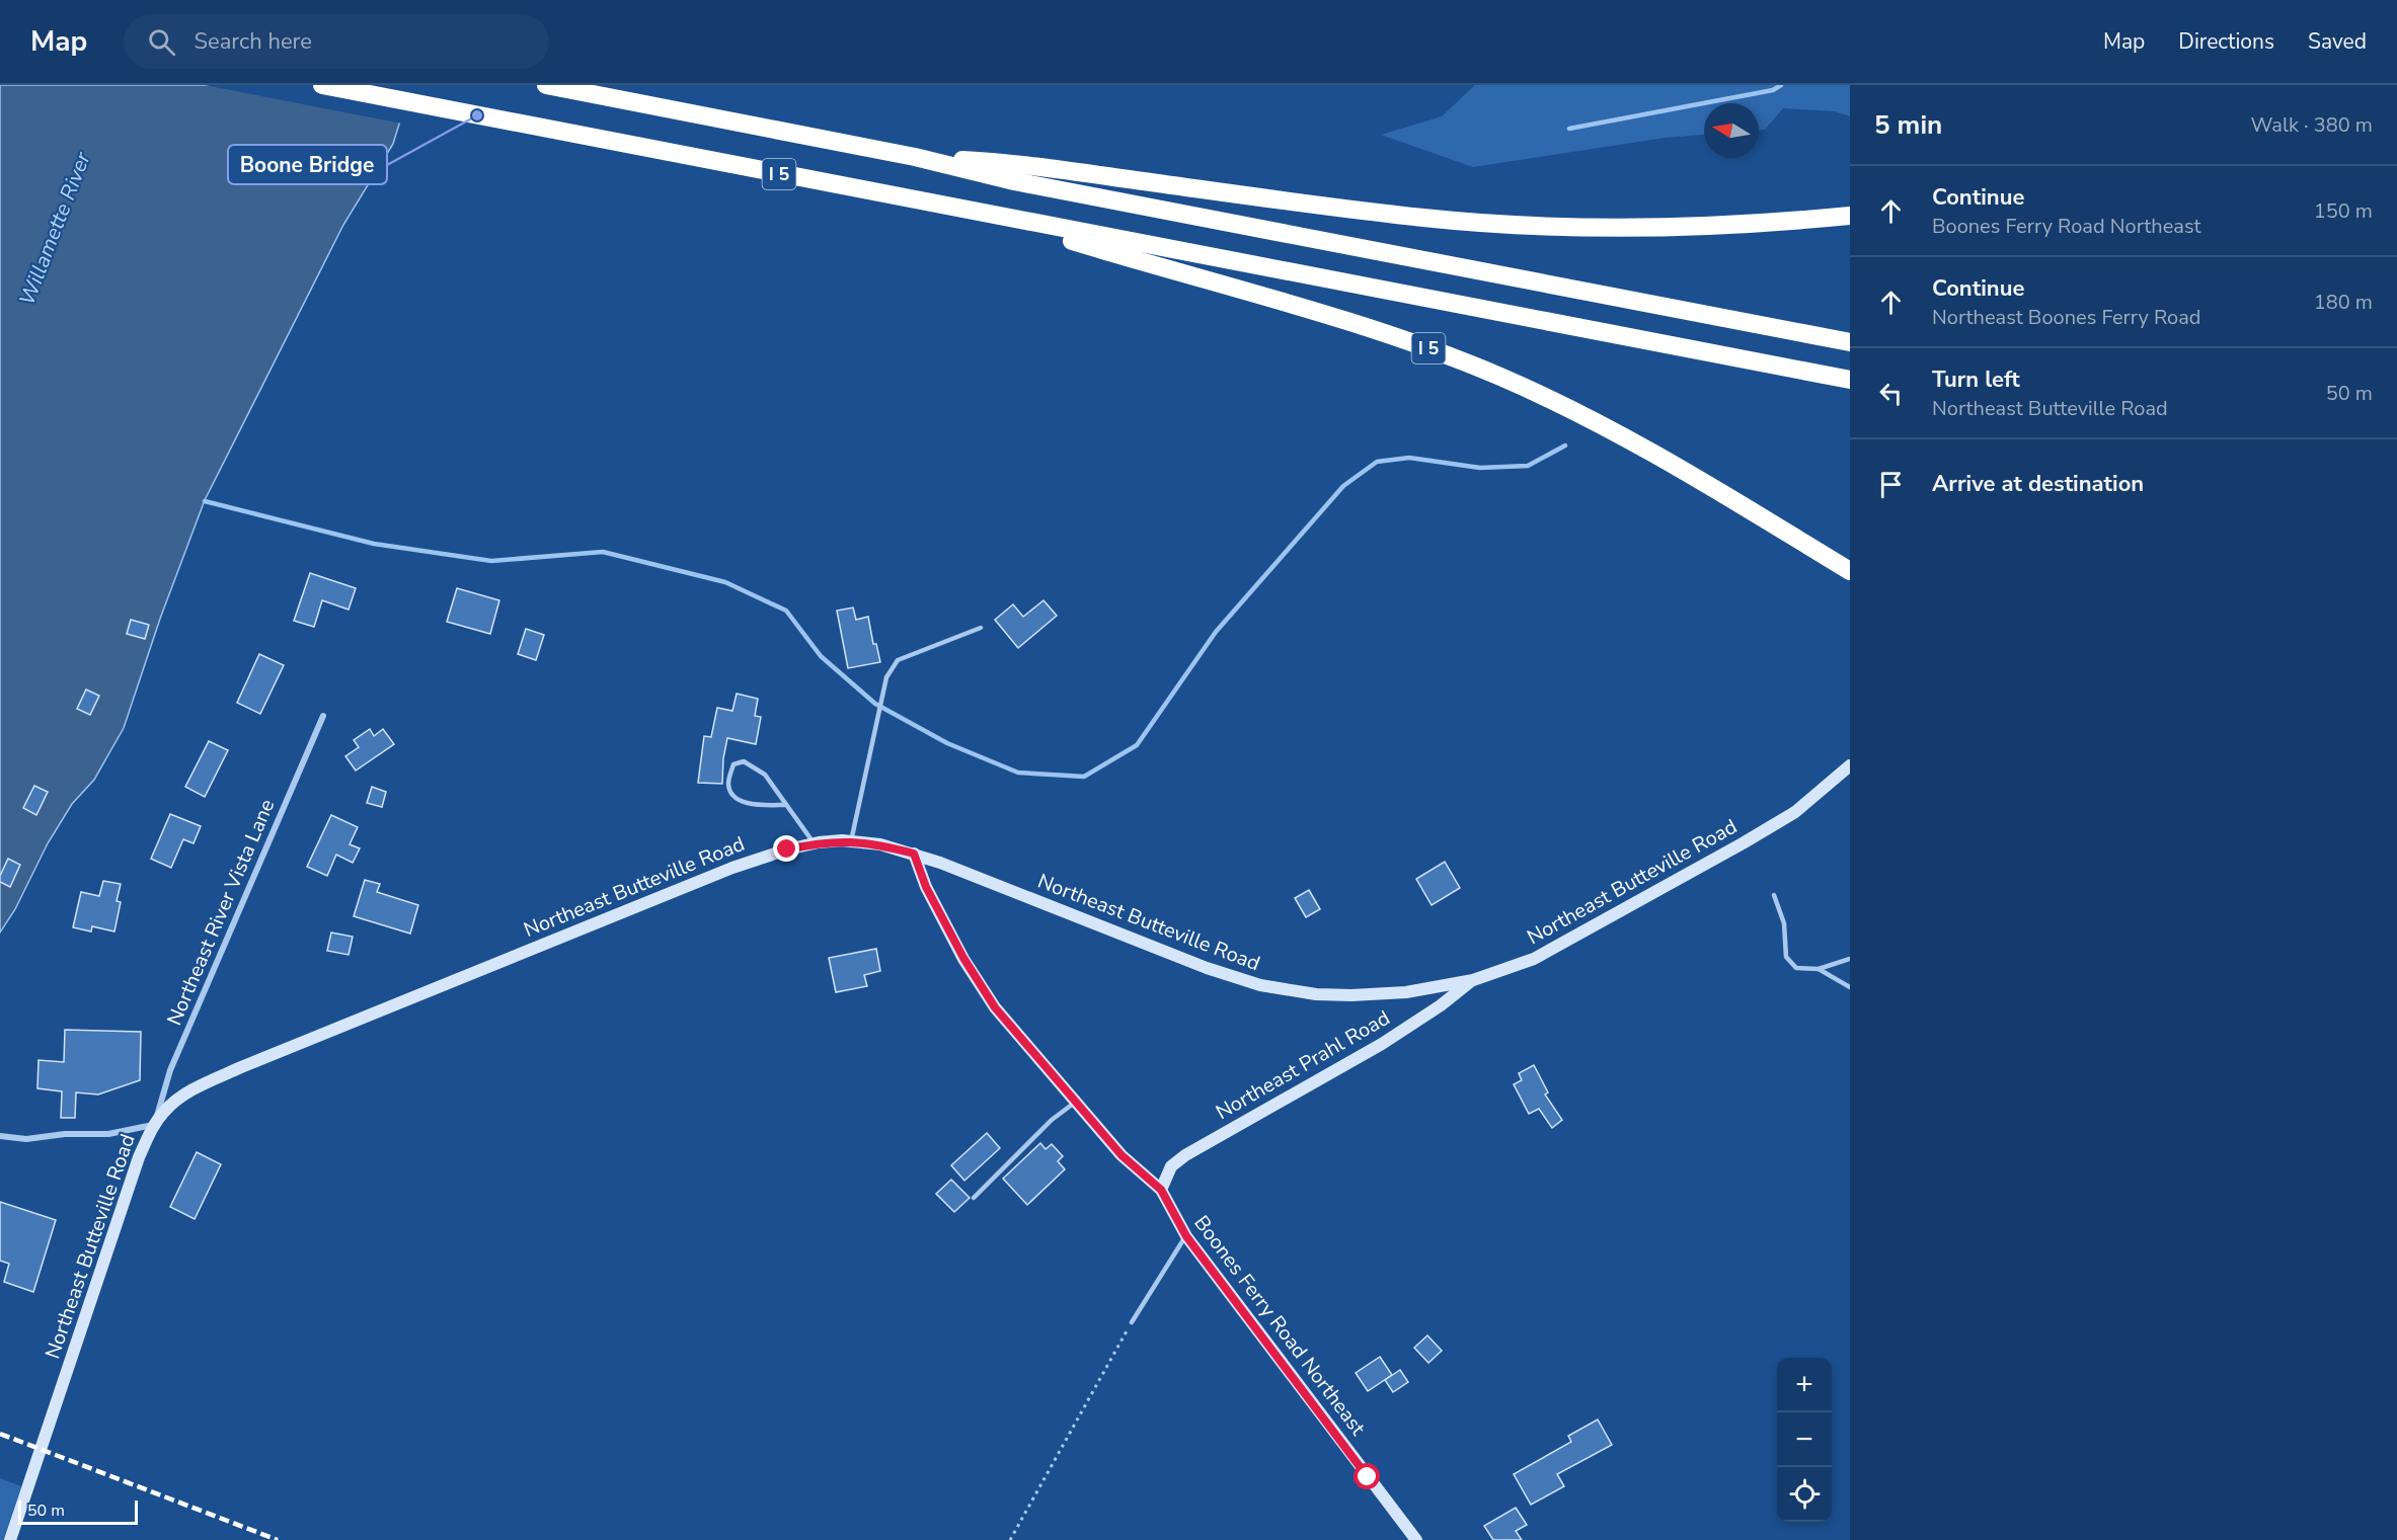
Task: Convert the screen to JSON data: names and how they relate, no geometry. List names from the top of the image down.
{
  "streets": {
    "highway": ["I 5"],
    "street": [
      "Northeast Butteville Road",
      "Northeast River Vista Lane",
      "Northeast Prahl Road",
      "Boones Ferry Road Northeast"
    ]
  },
  "crossings": [
    ["Northeast Butteville Road", "Northeast River Vista Lane"],
    ["Northeast Butteville Road", "Northeast Prahl Road"],
    ["Northeast Prahl Road", "Boones Ferry Road Northeast"]
  ],
  "water": ["Willamette River"],
  "places": ["Boone Bridge"],
  "scale_bar": "50 m",
  "north": "left",
  "page": {
    "header": "Map",
    "search": "Search here",
    "nav": ["Map", "Directions", "Saved"],
    "heading": ["5 min", "Walk · 380 m"],
    "list": [
      ["Continue", "Boones Ferry Road Northeast", "150 m"],
      ["Continue", "Northeast Boones Ferry Road", "180 m"],
      ["Turn left", "Northeast Butteville Road", "50 m"],
      "Arrive at destination"
    ],
    "map_buttons": ["+", "−"],
    "scale": "50 m"
  }
}
